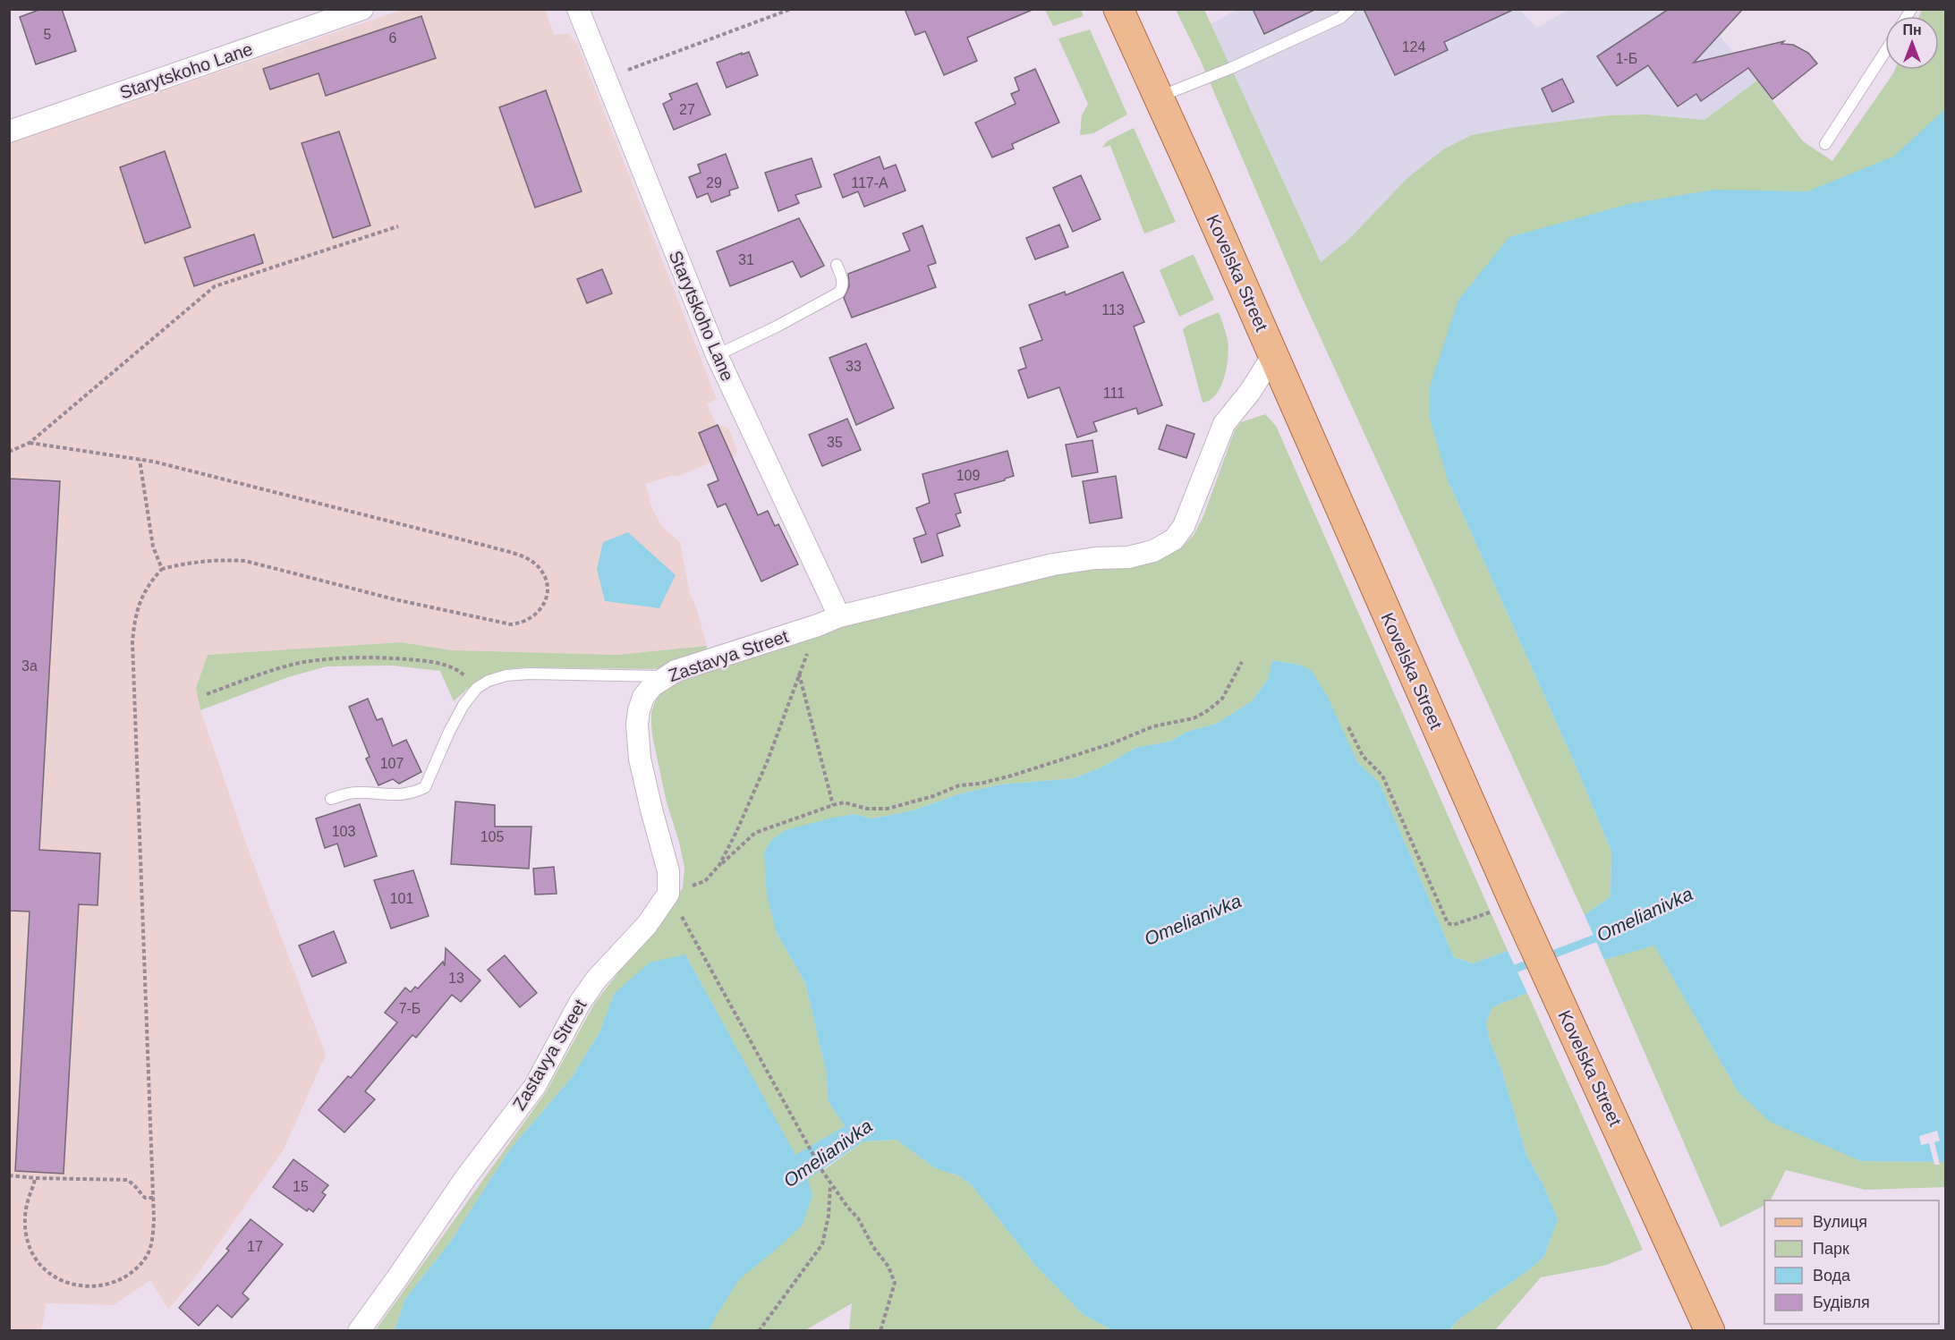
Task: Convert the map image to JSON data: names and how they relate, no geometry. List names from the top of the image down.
{
  "streets": {
    "main road": ["Kovelska Street"],
    "street": ["Starytskoho Lane", "Zastavya Street"]
  },
  "crossings": [
    ["Starytskoho Lane", "Zastavya Street"],
    ["Kovelska Street", "Zastavya Street"]
  ],
  "water": ["Omelianivka"],
  "house_numbers": [
    "5",
    "6",
    "124",
    "1-Б",
    "27",
    "29",
    "117-А",
    "31",
    "113",
    "33",
    "111",
    "35",
    "109",
    "3а",
    "107",
    "103",
    "105",
    "101",
    "13",
    "7-Б",
    "15",
    "17"
  ],
  "legend": [
    "Вулиця",
    "Парк",
    "Вода",
    "Будівля"
  ],
  "north": "top"
}
